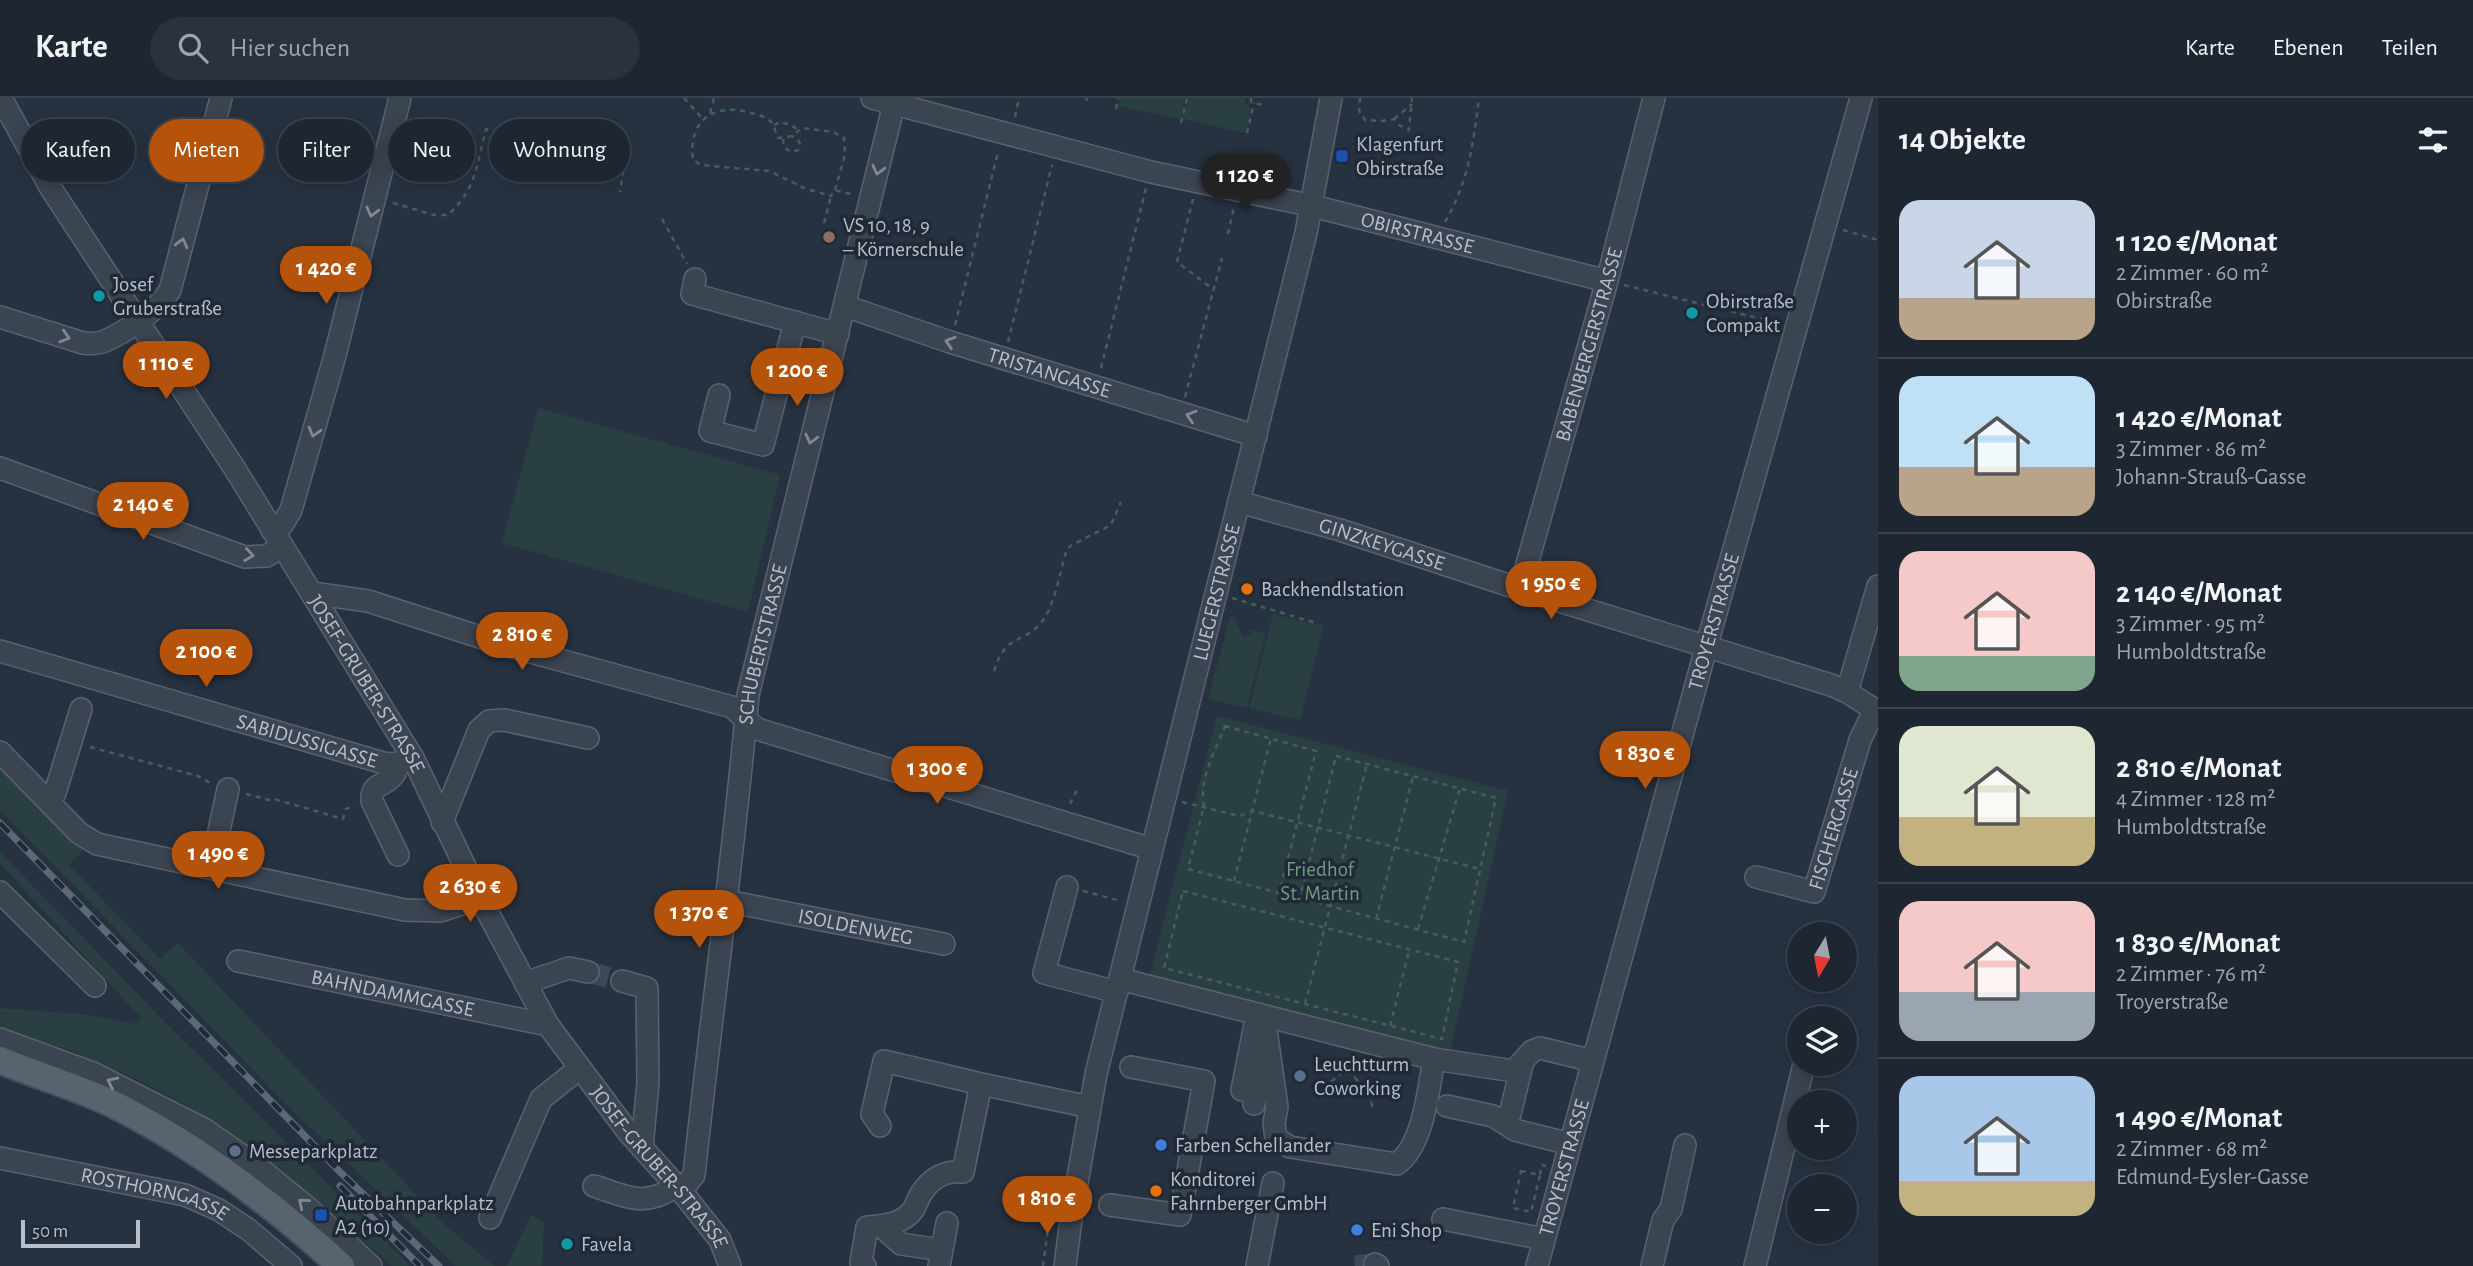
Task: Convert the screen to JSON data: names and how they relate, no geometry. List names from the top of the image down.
{
  "streets": {
    "street": [
      "OBIRSTRASSE",
      "BABENBERGERSTRASSE",
      "TRISTANGASSE",
      "GINZKEYGASSE",
      "LUEGERSTRASSE",
      "TROYERSTRASSE",
      "SCHUBERTSTRASSE",
      "JOSEF-GRUBER-STRASSE",
      "SABIDUSSIGASSE",
      "FISCHERGASSE",
      "ISOLDENWEG",
      "BAHNDAMMGASSE",
      "ROSTHORNGASSE"
    ]
  },
  "crossings": [
    ["OBIRSTRASSE", "BABENBERGERSTRASSE"],
    ["OBIRSTRASSE", "LUEGERSTRASSE"],
    ["OBIRSTRASSE", "SCHUBERTSTRASSE"],
    ["BABENBERGERSTRASSE", "GINZKEYGASSE"],
    ["TRISTANGASSE", "LUEGERSTRASSE"],
    ["TRISTANGASSE", "SCHUBERTSTRASSE"],
    ["GINZKEYGASSE", "LUEGERSTRASSE"],
    ["GINZKEYGASSE", "TROYERSTRASSE"],
    ["GINZKEYGASSE", "FISCHERGASSE"],
    ["SCHUBERTSTRASSE", "JOSEF-GRUBER-STRASSE"],
    ["SCHUBERTSTRASSE", "ISOLDENWEG"],
    ["JOSEF-GRUBER-STRASSE", "SABIDUSSIGASSE"],
    ["JOSEF-GRUBER-STRASSE", "BAHNDAMMGASSE"]
  ],
  "one_way": ["TRISTANGASSE", "SCHUBERTSTRASSE"],
  "parks": ["Friedhof St. Martin"],
  "places": {
    "transit": ["Klagenfurt Obirstraße", "Autobahnparkplatz A2 (10)"],
    "other": [
      "VS 10, 18, 9 – Körnerschule",
      "Josef Gruberstraße",
      "Obirstraße Compakt",
      "Backhendlstation",
      "Leuchtturm Coworking",
      "Farben Schellander",
      "Messeparkplatz",
      "Konditorei Fahrnberger GmbH",
      "Eni Shop",
      "Favela"
    ]
  },
  "scale_bar": "50 m",
  "north": "bottom",
  "page": {
    "header": "Karte",
    "search": "Hier suchen",
    "nav": ["Karte", "Ebenen", "Teilen"],
    "heading": "14 Objekte",
    "chip": [
      "Kaufen",
      "Mieten",
      "Filter",
      "Neu",
      "Wohnung"
    ],
    "price": [
      "1 120 €",
      "1 420 €",
      "1 110 €",
      "1 200 €",
      "2 140 €",
      "1 950 €",
      "2 810 €",
      "2 100 €",
      "1 830 €",
      "1 300 €",
      "1 490 €",
      "2 630 €",
      "1 370 €",
      "1 810 €"
    ],
    "list": [
      {
        "name": "1 120 €/Monat",
        "note": "2 Zimmer · 60 m² · Obirstraße"
      },
      {
        "name": "1 420 €/Monat",
        "note": "3 Zimmer · 86 m² · Johann-Strauß-Gasse"
      },
      {
        "name": "2 140 €/Monat",
        "note": "3 Zimmer · 95 m² · Humboldtstraße"
      },
      {
        "name": "2 810 €/Monat",
        "note": "4 Zimmer · 128 m² · Humboldtstraße"
      },
      {
        "name": "1 830 €/Monat",
        "note": "2 Zimmer · 76 m² · Troyerstraße"
      },
      {
        "name": "1 490 €/Monat",
        "note": "2 Zimmer · 68 m² · Edmund-Eysler-Gasse"
      }
    ],
    "map_buttons": ["+", "−"],
    "scale": "50 m"
  }
}
